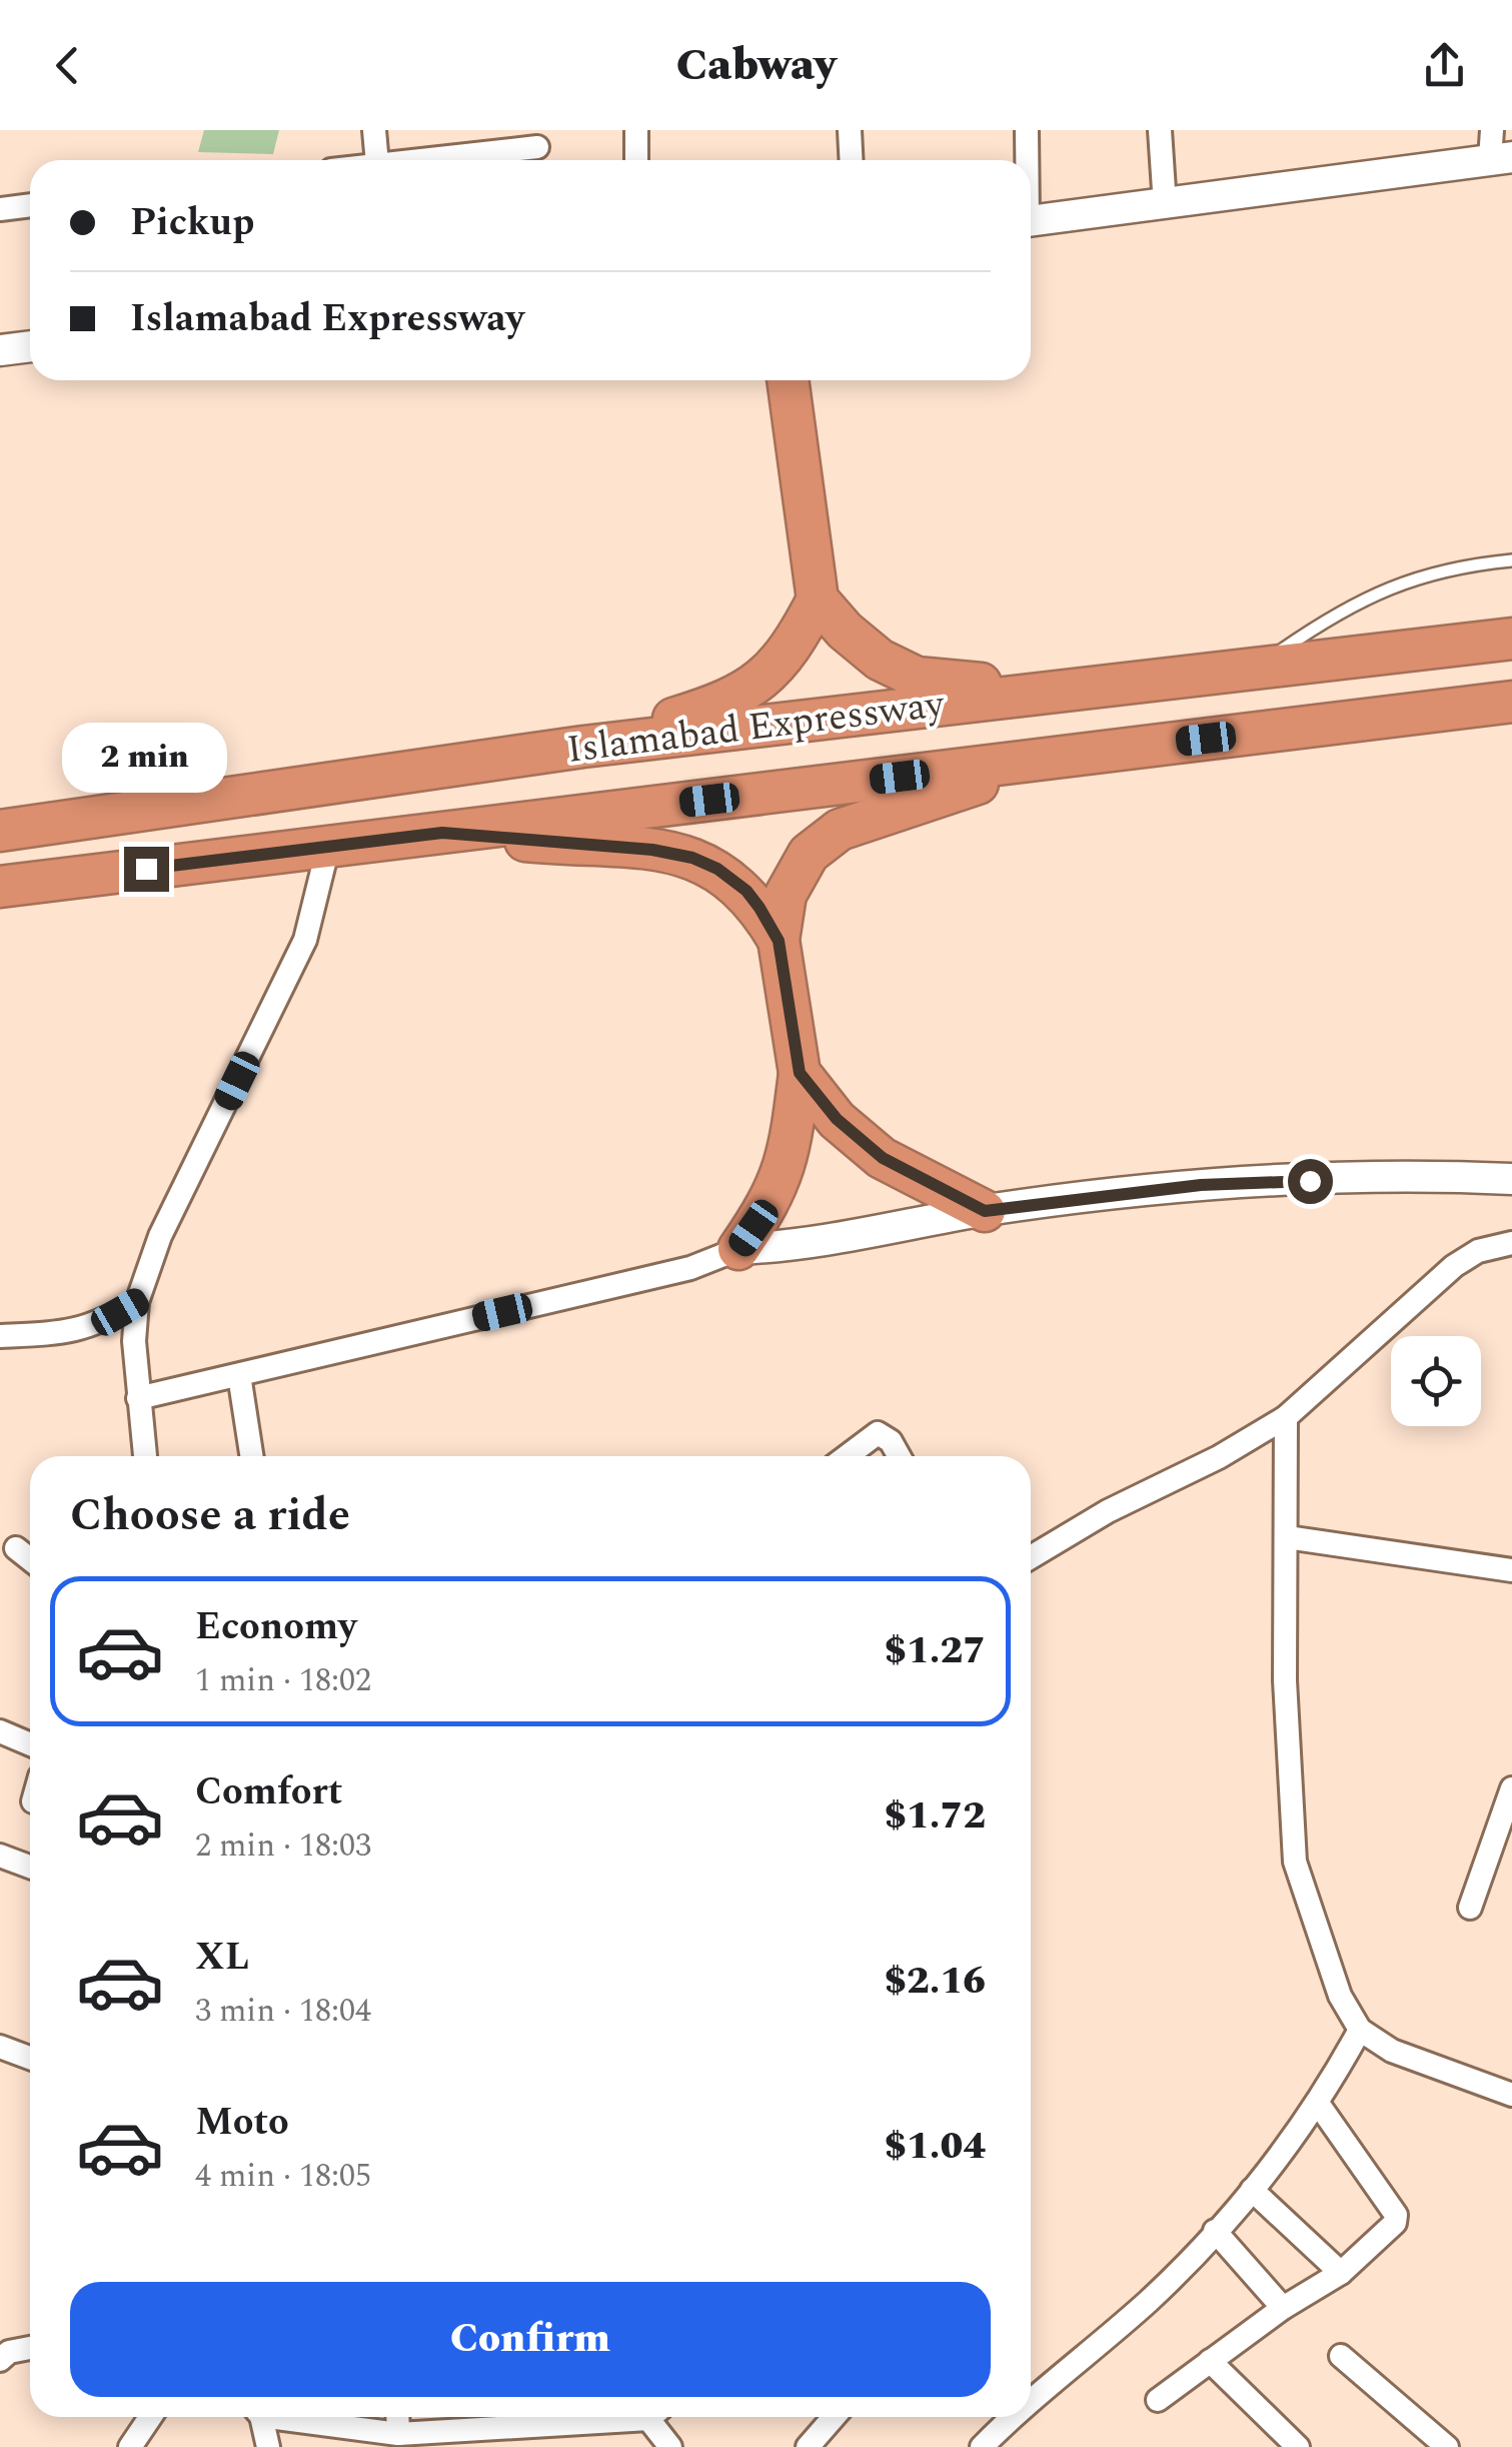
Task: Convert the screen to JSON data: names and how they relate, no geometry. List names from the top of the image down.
{
  "streets": {
    "highway": ["Islamabad Expressway"]
  },
  "page": {
    "header": "Cabway",
    "banner": ["Pickup", "Islamabad Expressway"],
    "bubble": "2 min",
    "heading": "Choose a ride",
    "list": [
      {
        "name": "Economy",
        "note": "1 min · 18:02",
        "value": "$1.27"
      },
      {
        "name": "Comfort",
        "note": "2 min · 18:03",
        "value": "$1.72"
      },
      {
        "name": "XL",
        "note": "3 min · 18:04",
        "value": "$2.16"
      },
      {
        "name": "Moto",
        "note": "4 min · 18:05",
        "value": "$1.04"
      }
    ],
    "buttons": "Confirm"
  }
}
